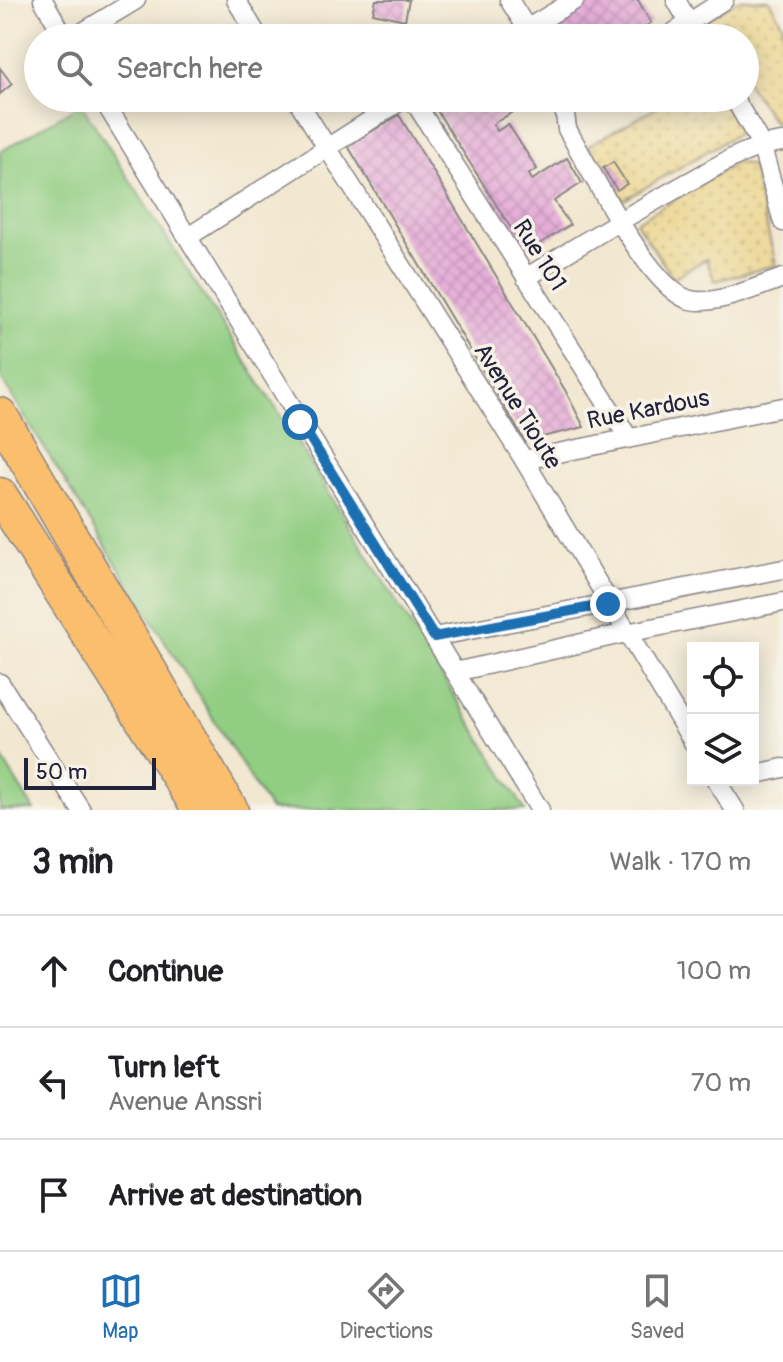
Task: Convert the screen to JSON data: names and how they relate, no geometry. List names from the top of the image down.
{
  "streets": {
    "street": ["Rue 101", "Avenue Tioute", "Rue Kardous"]
  },
  "crossings": [
    ["Rue 101", "Rue Kardous"],
    ["Avenue Tioute", "Rue Kardous"]
  ],
  "scale_bar": "50 m",
  "page": {
    "search": "Search here",
    "scale": "50 m",
    "heading": ["3 min", "Walk · 170 m"],
    "list": [
      ["Continue", "100 m"],
      ["Turn left", "Avenue Anssri", "70 m"],
      "Arrive at destination"
    ],
    "nav": ["Map", "Directions", "Saved"]
  }
}
